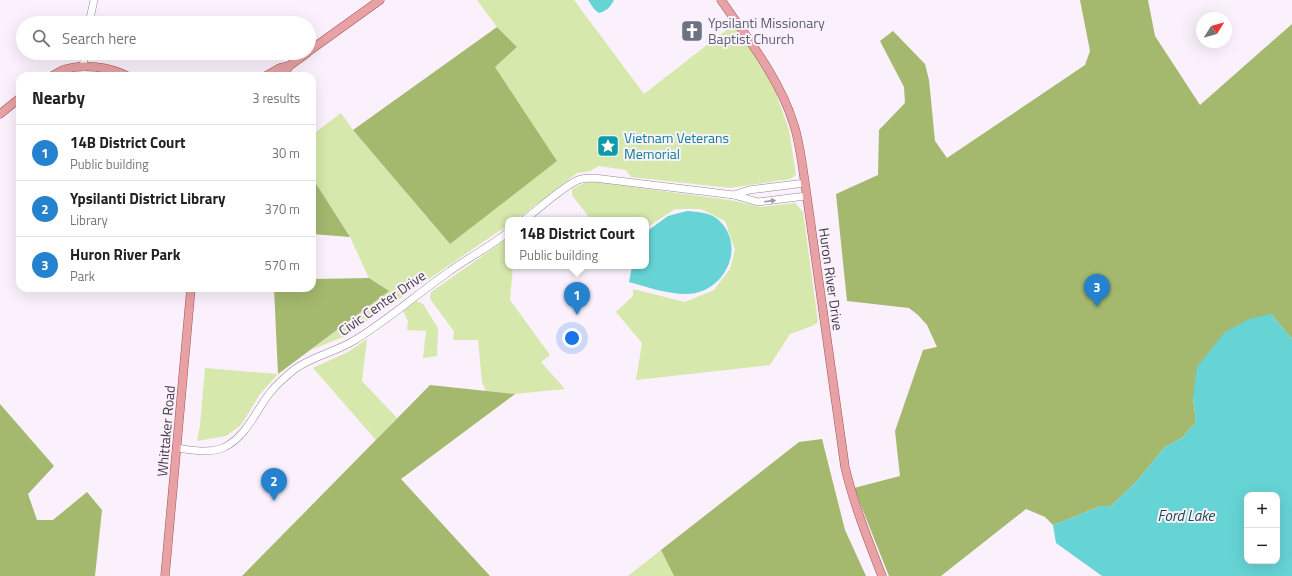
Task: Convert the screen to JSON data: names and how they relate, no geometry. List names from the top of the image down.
{
  "streets": {
    "main road": ["Huron River Drive", "Whittaker Road"],
    "street": ["Civic Center Drive"]
  },
  "crossings": [
    ["Civic Center Drive", "Whittaker Road"]
  ],
  "water": ["Ford Lake"],
  "places": {
    "church": ["Ypsilanti Missionary Baptist Church"],
    "place": ["Vietnam Veterans Memorial"]
  },
  "north": "top right",
  "page": {
    "search": "Search here",
    "heading": ["Nearby", "3 results"],
    "list": [
      {
        "mark": "1",
        "name": "14B District Court",
        "note": "Public building",
        "value": "30 m"
      },
      {
        "mark": "2",
        "name": "Ypsilanti District Library",
        "note": "Library",
        "value": "370 m"
      },
      {
        "mark": "3",
        "name": "Huron River Park",
        "note": "Park",
        "value": "570 m"
      }
    ],
    "popup": ["14B District Court", "Public building"],
    "pins": ["3", "1", "2"],
    "map_buttons": ["+", "−"]
  }
}
